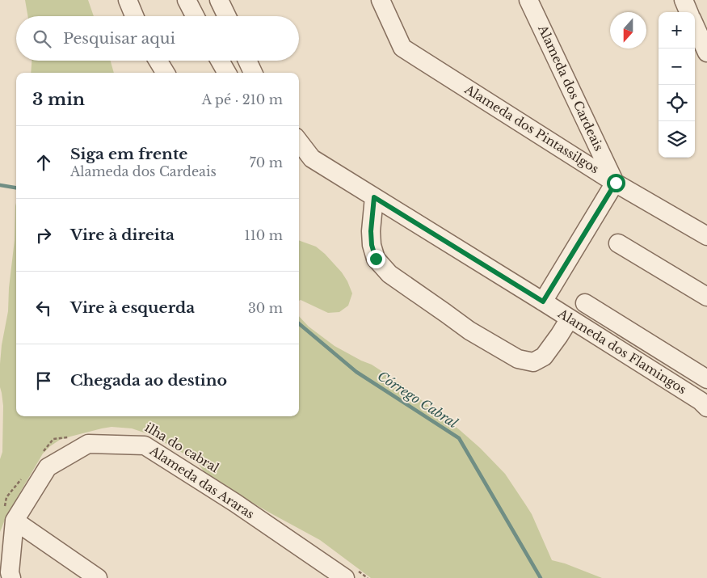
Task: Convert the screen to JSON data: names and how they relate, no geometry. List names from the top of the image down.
{
  "streets": {
    "street": [
      "Alameda dos Cardeais",
      "Alameda dos Pintassilgos",
      "Alameda dos Flamingos",
      "Alameda das Araras"
    ]
  },
  "crossings": [
    ["Alameda dos Cardeais", "Alameda dos Pintassilgos"]
  ],
  "water": ["Córrego Cabral"],
  "north": "bottom",
  "page": {
    "map_buttons": ["+", "−"],
    "search": "Pesquisar aqui",
    "heading": ["3 min", "A pé · 210 m"],
    "list": [
      ["Siga em frente", "Alameda dos Cardeais", "70 m"],
      ["Vire à direita", "110 m"],
      ["Vire à esquerda", "30 m"],
      "Chegada ao destino"
    ]
  }
}
